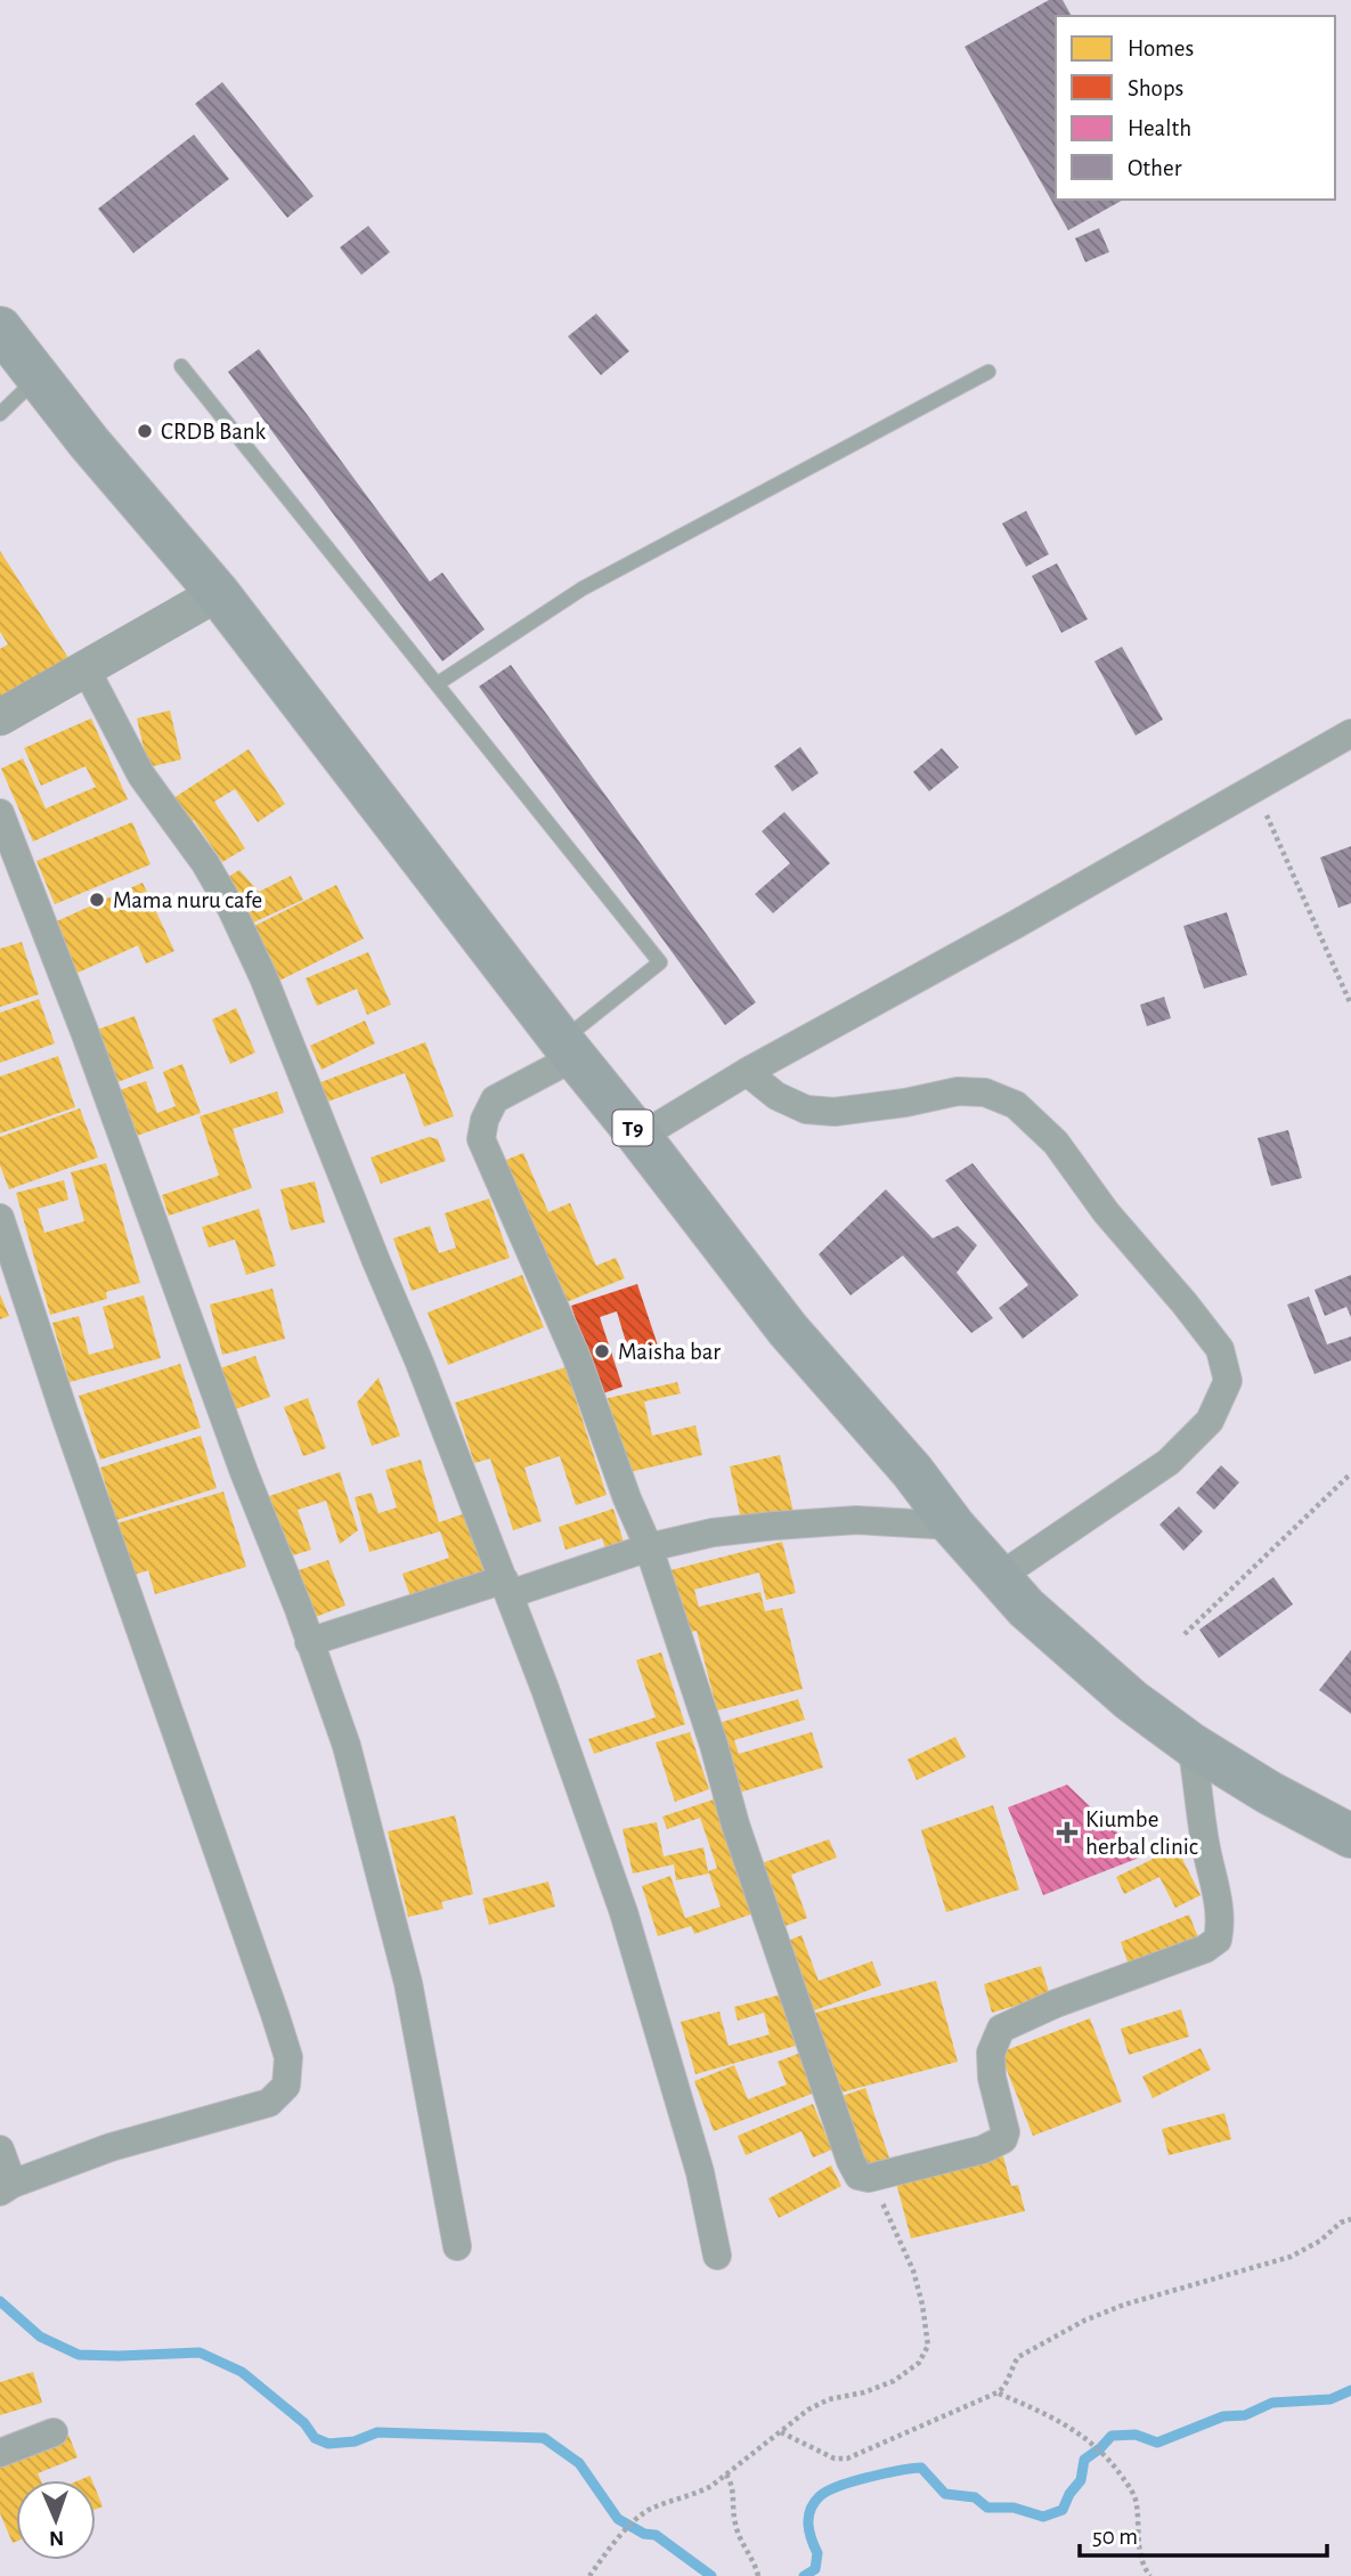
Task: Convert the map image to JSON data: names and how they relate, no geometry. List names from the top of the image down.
{
  "streets": {
    "highway": ["T9"]
  },
  "places": {
    "other": ["CRDB Bank", "Mama nuru cafe", "Maisha bar"],
    "health": ["Kiumbe herbal clinic"]
  },
  "legend": [
    "Homes",
    "Shops",
    "Health",
    "Other"
  ],
  "scale_bar": "50 m",
  "north": "bottom"
}
